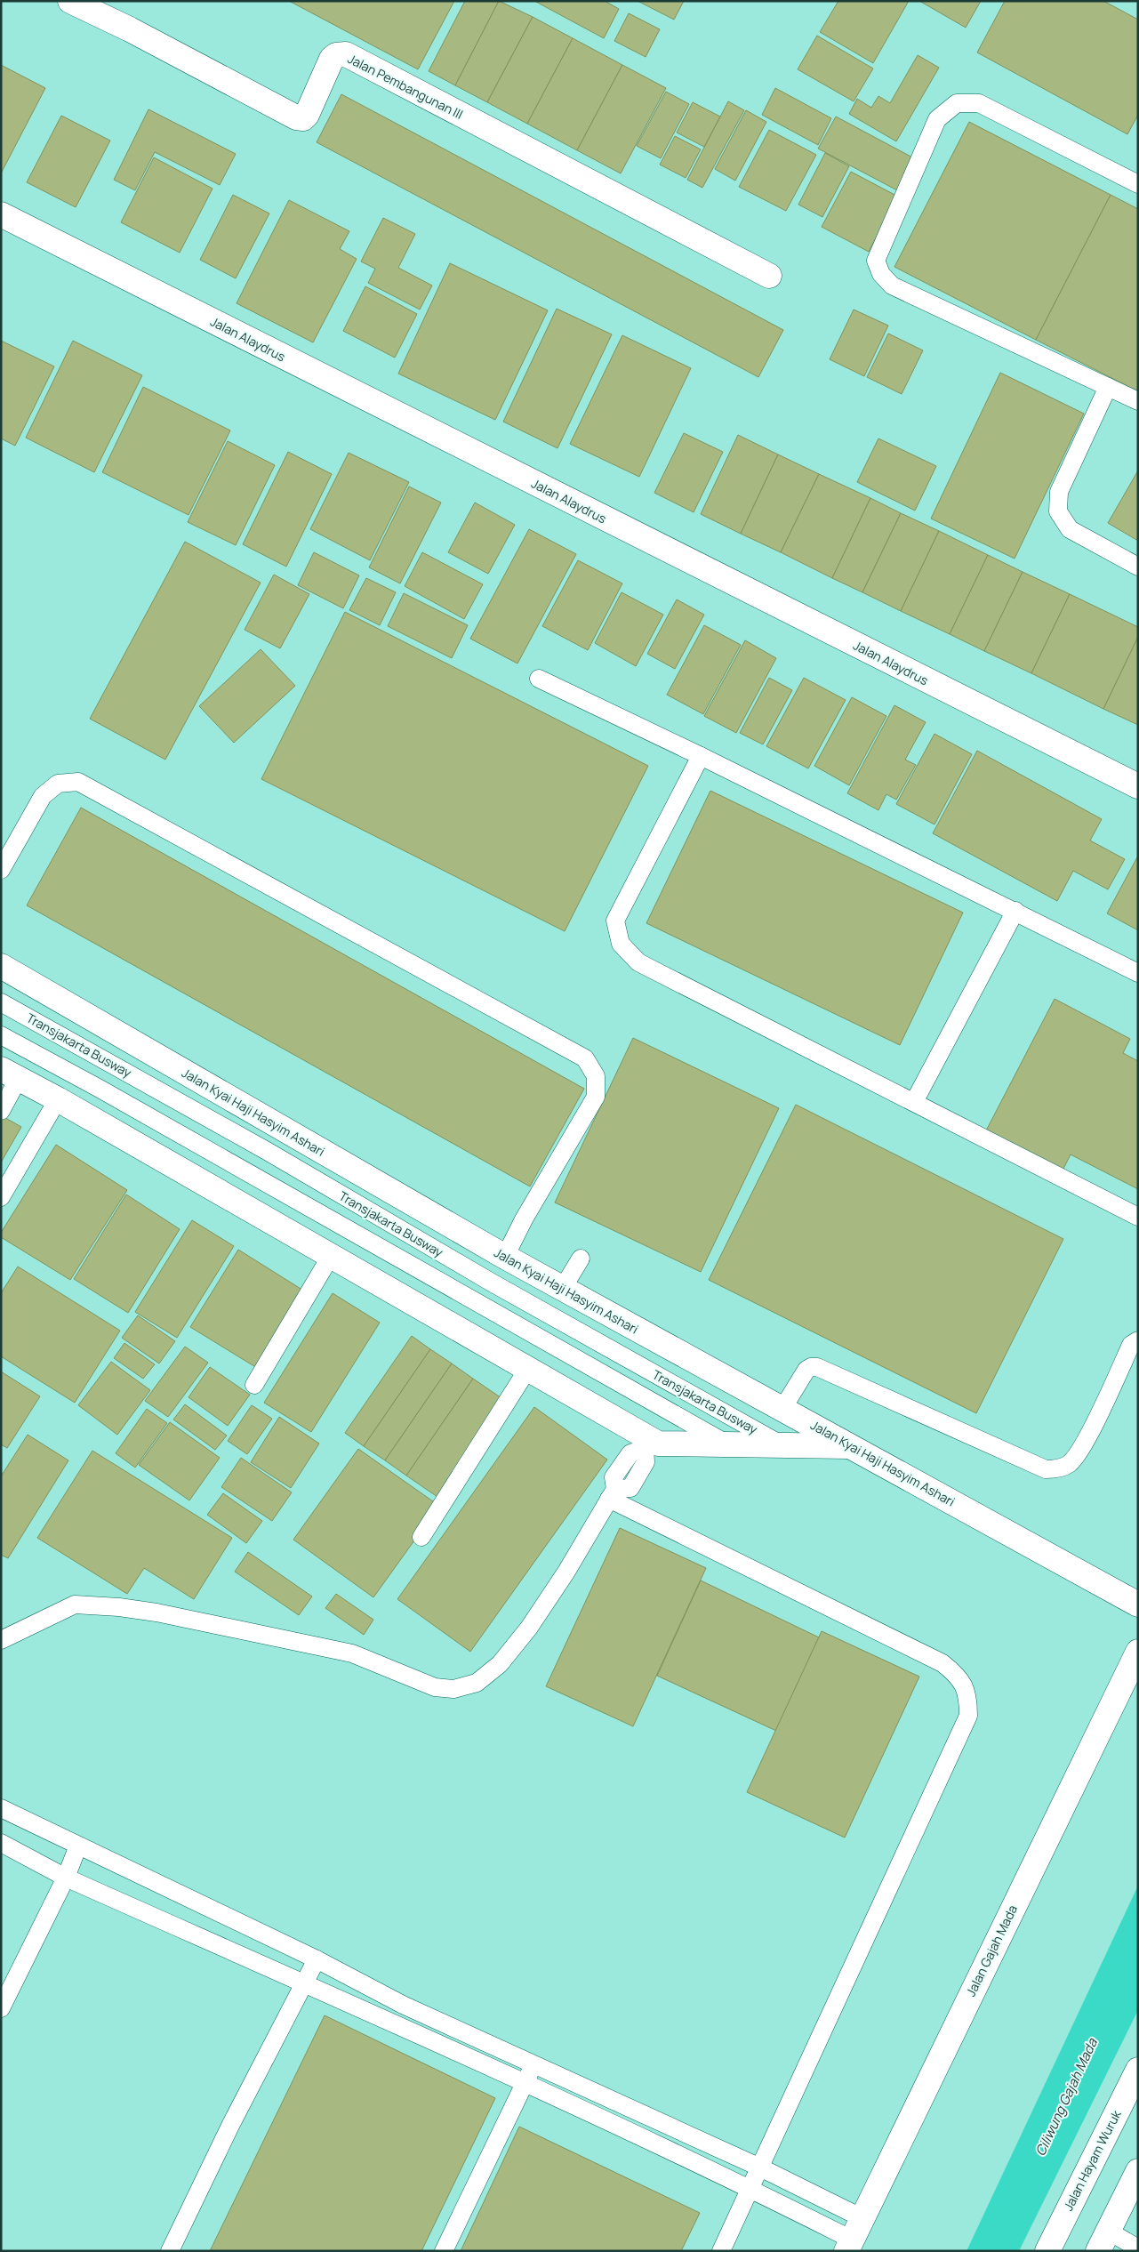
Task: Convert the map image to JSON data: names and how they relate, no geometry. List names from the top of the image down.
{
  "streets": {
    "main road": [
      "Jalan Pembangunan III",
      "Jalan Alaydrus",
      "Jalan Kyai Haji Hasyim Ashari",
      "Jalan Gajah Mada",
      "Jalan Hayam Wuruk"
    ],
    "lane": ["Transjakarta Busway"]
  },
  "water": ["Ciliwung Gajah Mada"]
}
